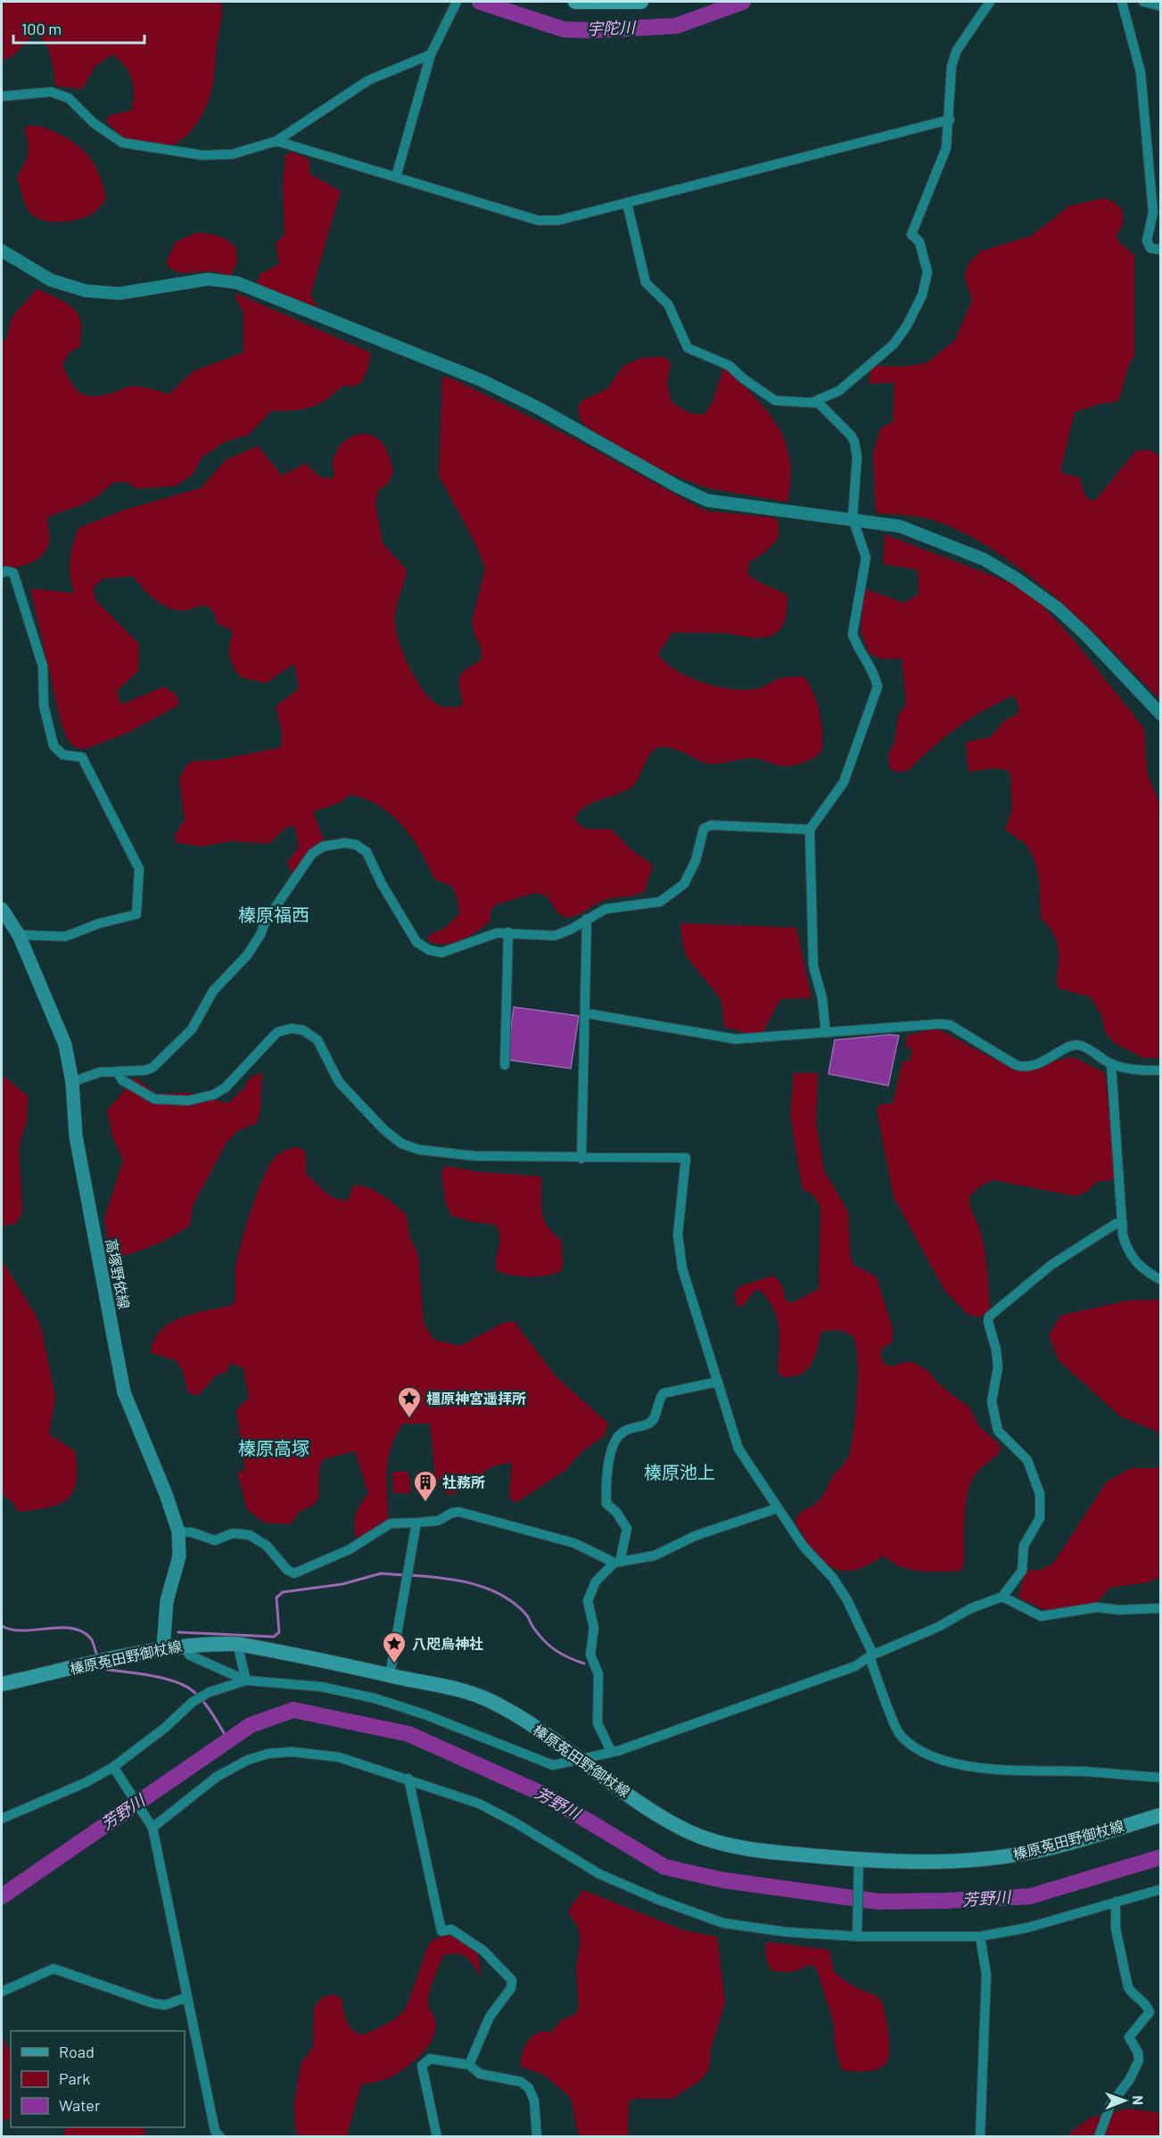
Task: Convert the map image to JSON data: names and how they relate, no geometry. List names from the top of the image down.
{
  "streets": {
    "main road": ["高塚野依線", "榛原菟田野御杖線"]
  },
  "crossings": [
    ["高塚野依線", "榛原菟田野御杖線"]
  ],
  "districts": ["榛原福西", "榛原高塚", "榛原池上"],
  "water": ["宇陀川", "芳野川"],
  "places": {
    "place": ["橿原神宮遥拝所", "八咫烏神社"],
    "building": ["社務所"]
  },
  "legend": ["Road", "Park", "Water"],
  "scale_bar": "100 m",
  "north": "right"
}
